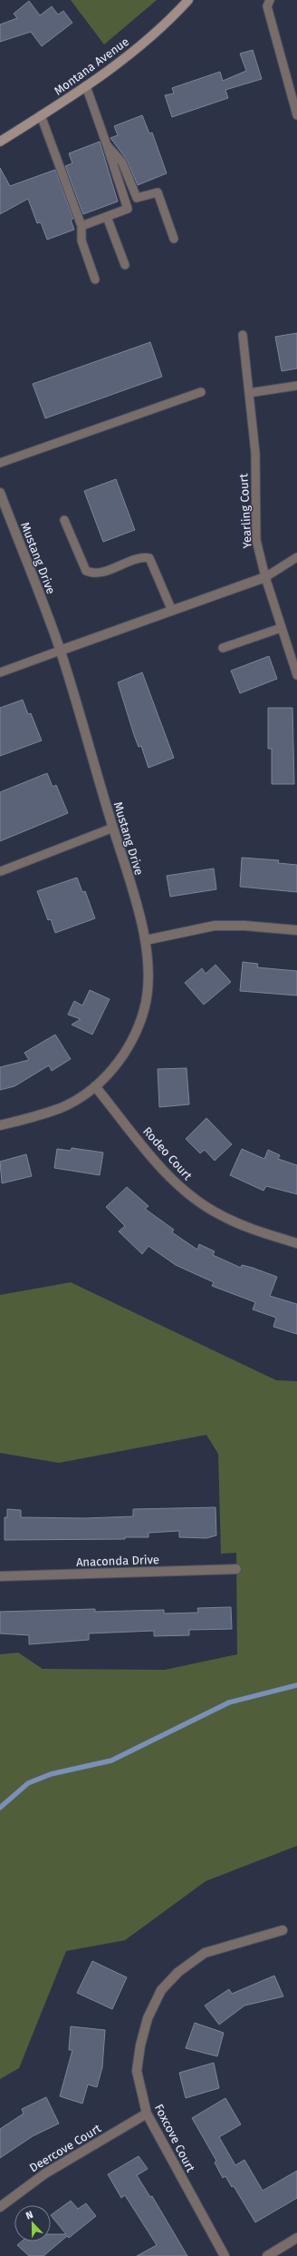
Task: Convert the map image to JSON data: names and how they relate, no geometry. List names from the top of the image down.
{
  "streets": {
    "street": [
      "Montana Avenue",
      "Mustang Drive",
      "Rodeo Court",
      "Anaconda Drive",
      "Foxcove Court",
      "Deercove Court"
    ],
    "lane": ["Yearling Court"]
  },
  "crossings": [
    ["Mustang Drive", "Rodeo Court"],
    ["Foxcove Court", "Deercove Court"]
  ],
  "north": "top"
}
